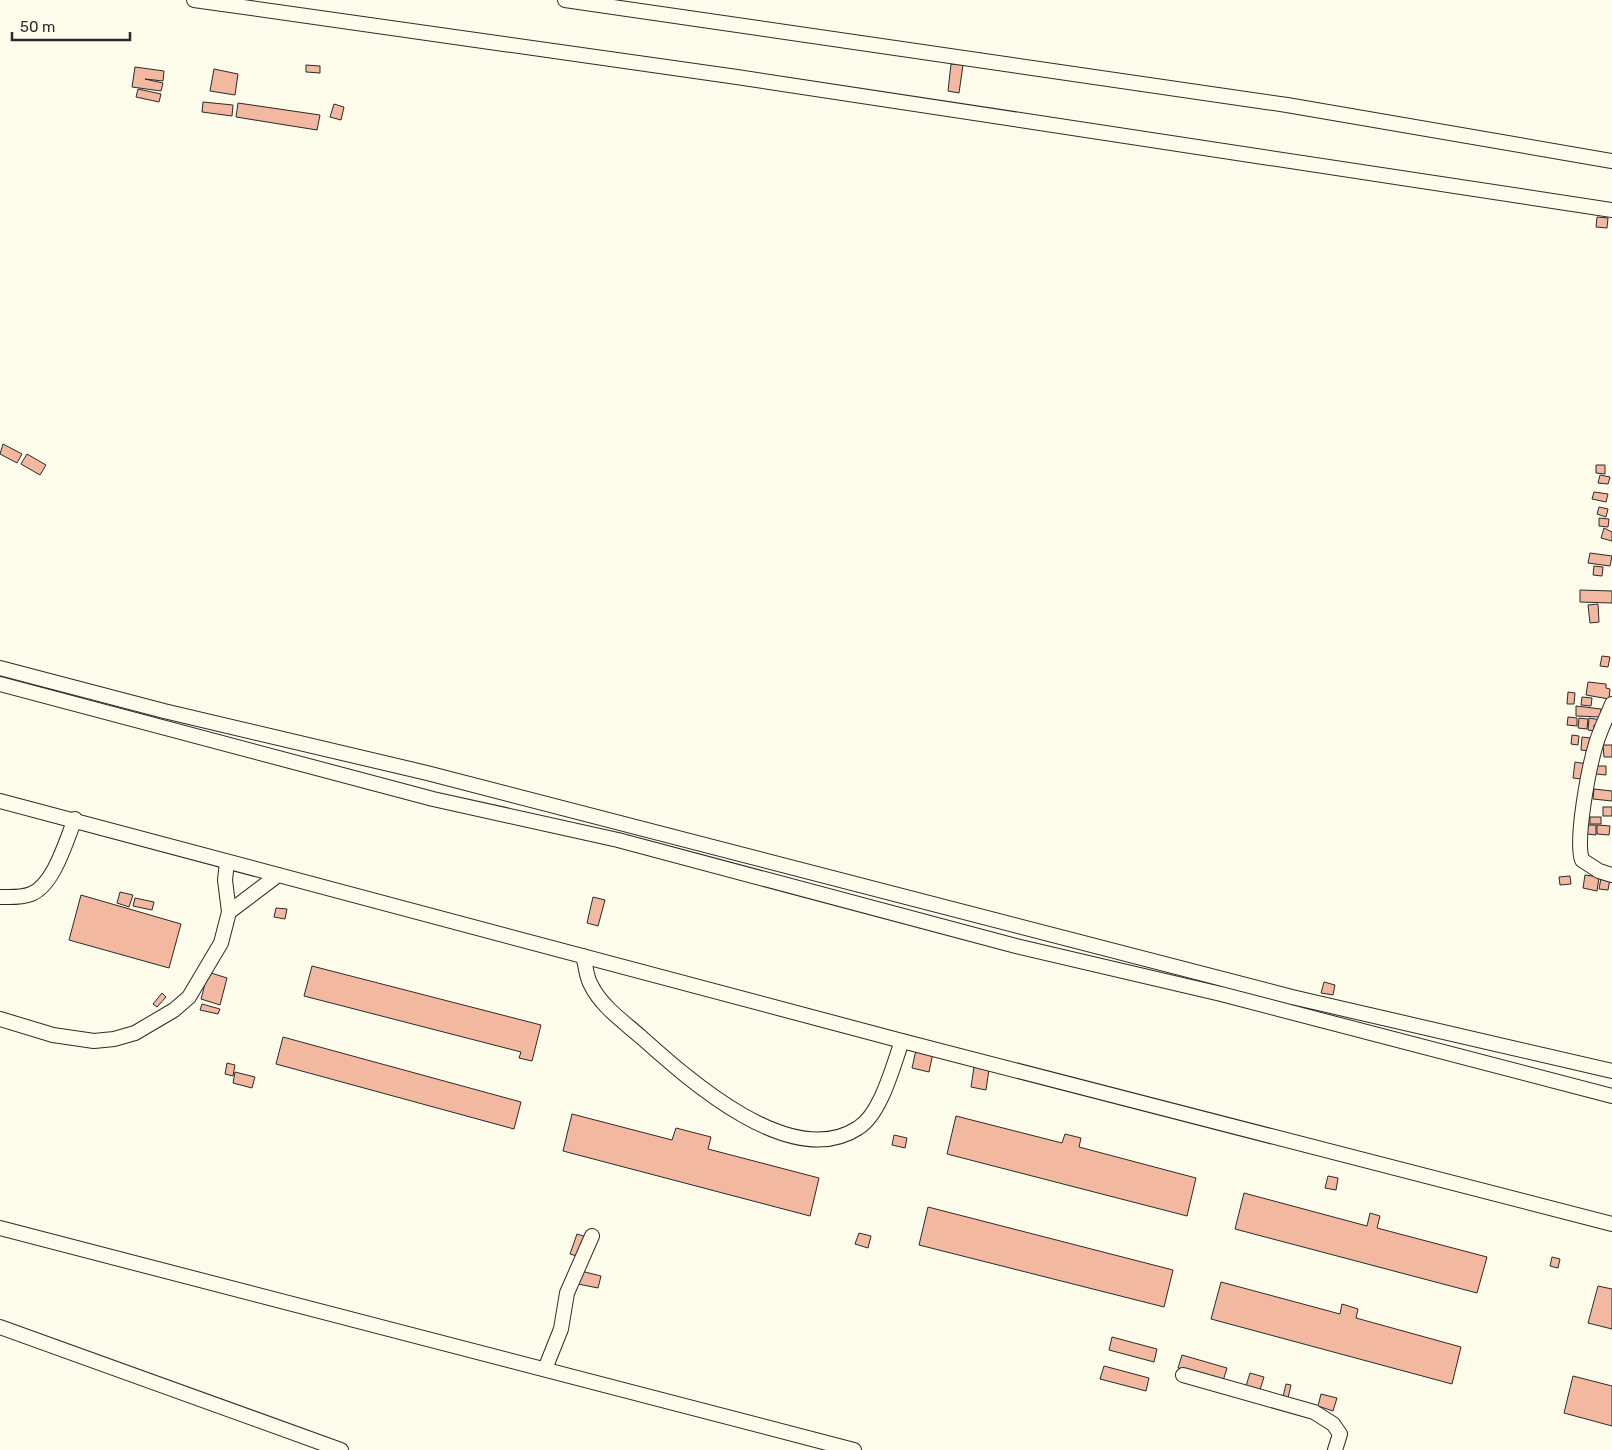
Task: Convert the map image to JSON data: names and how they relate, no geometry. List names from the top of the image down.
{
  "scale_bar": "50 m"
}
